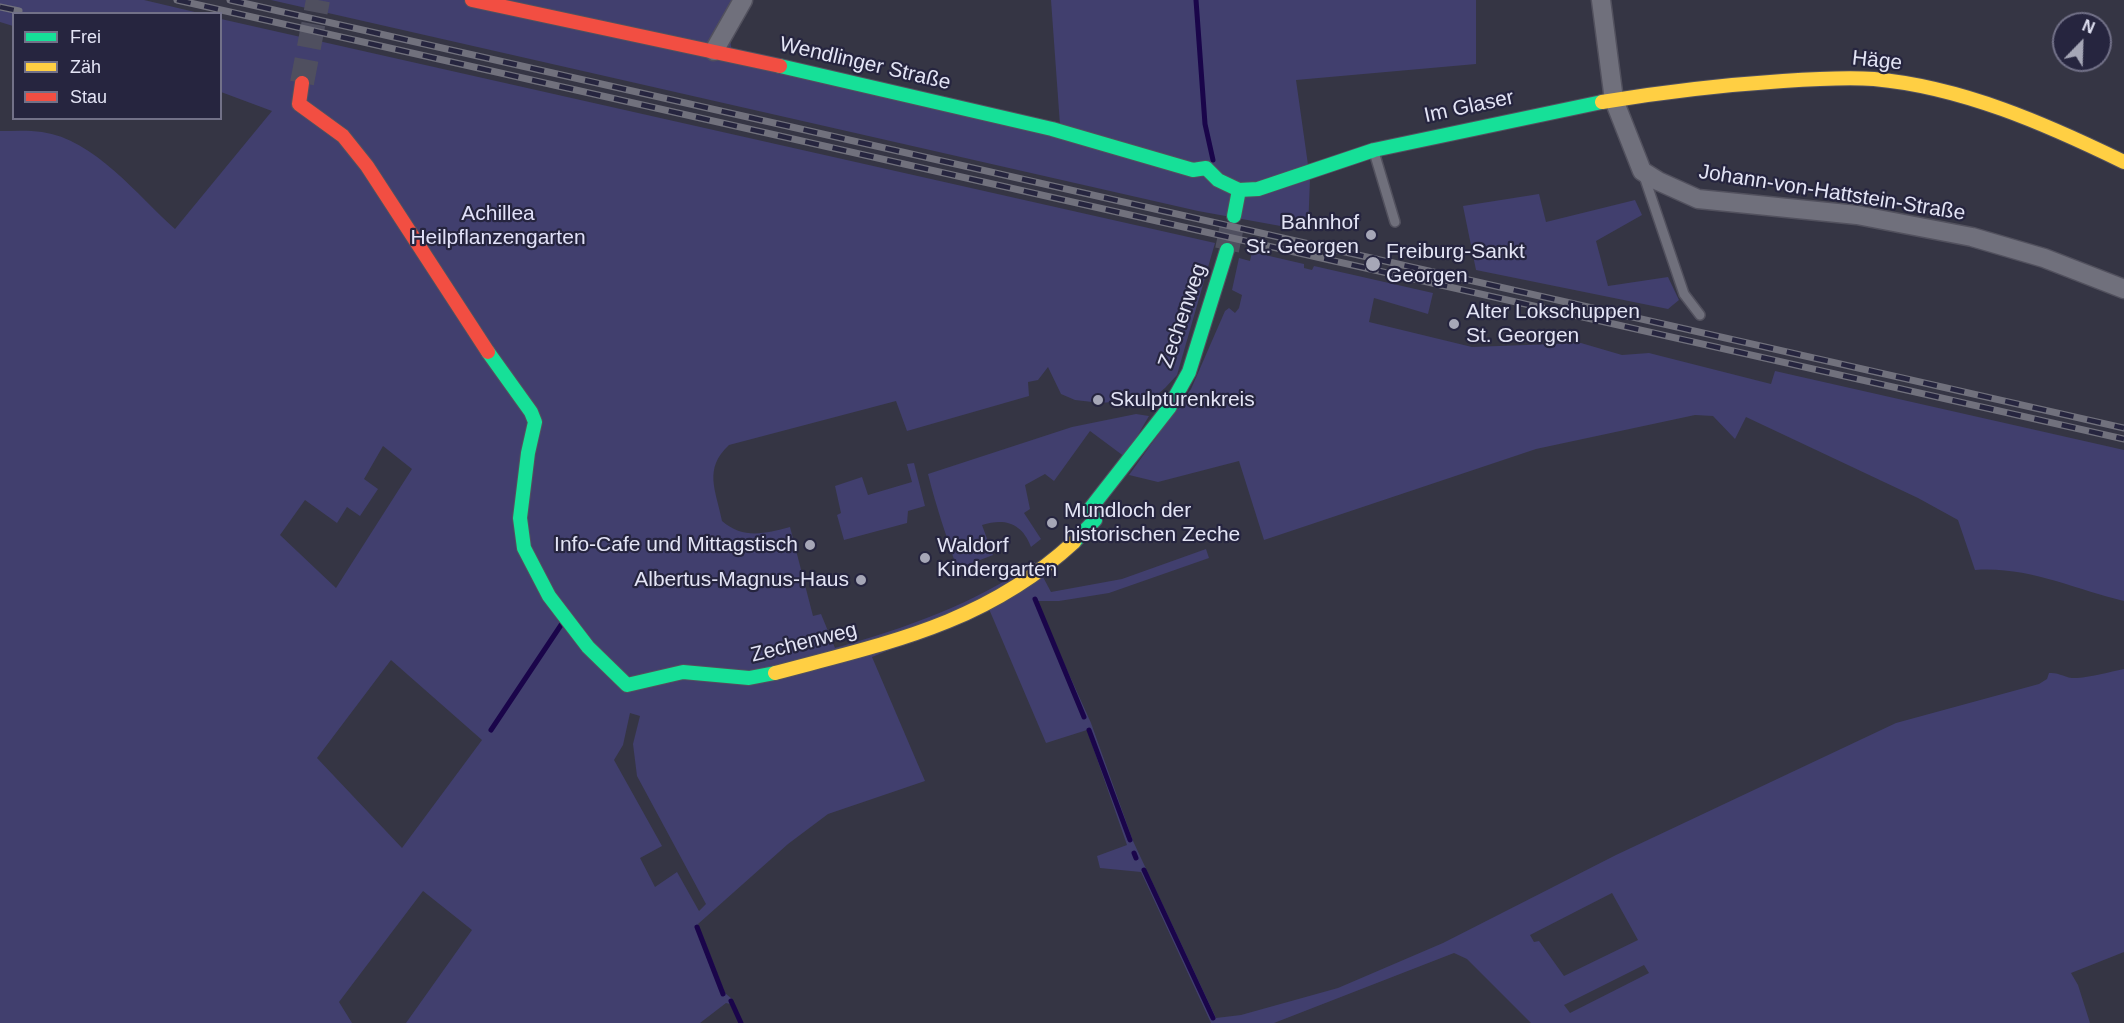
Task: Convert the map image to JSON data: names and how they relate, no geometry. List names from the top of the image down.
{
  "streets": {
    "street": [
      "Häge",
      "Wendlinger Straße",
      "Im Glaser",
      "Johann-von-Hattstein-Straße",
      "Zechenweg"
    ]
  },
  "crossings": [
    ["Häge", "Im Glaser"],
    ["Wendlinger Straße", "Im Glaser"]
  ],
  "parks": ["Achillea Heilpflanzengarten"],
  "places": [
    "Bahnhof St. Georgen",
    "Freiburg-Sankt Georgen",
    "Alter Lokschuppen St. Georgen",
    "Skulpturenkreis",
    "Mundloch der historischen Zeche",
    "Info-Cafe und Mittagstisch",
    "Waldorf Kindergarten",
    "Albertus-Magnus-Haus"
  ],
  "legend": ["Frei", "Zäh", "Stau"],
  "north": "top right"
}
